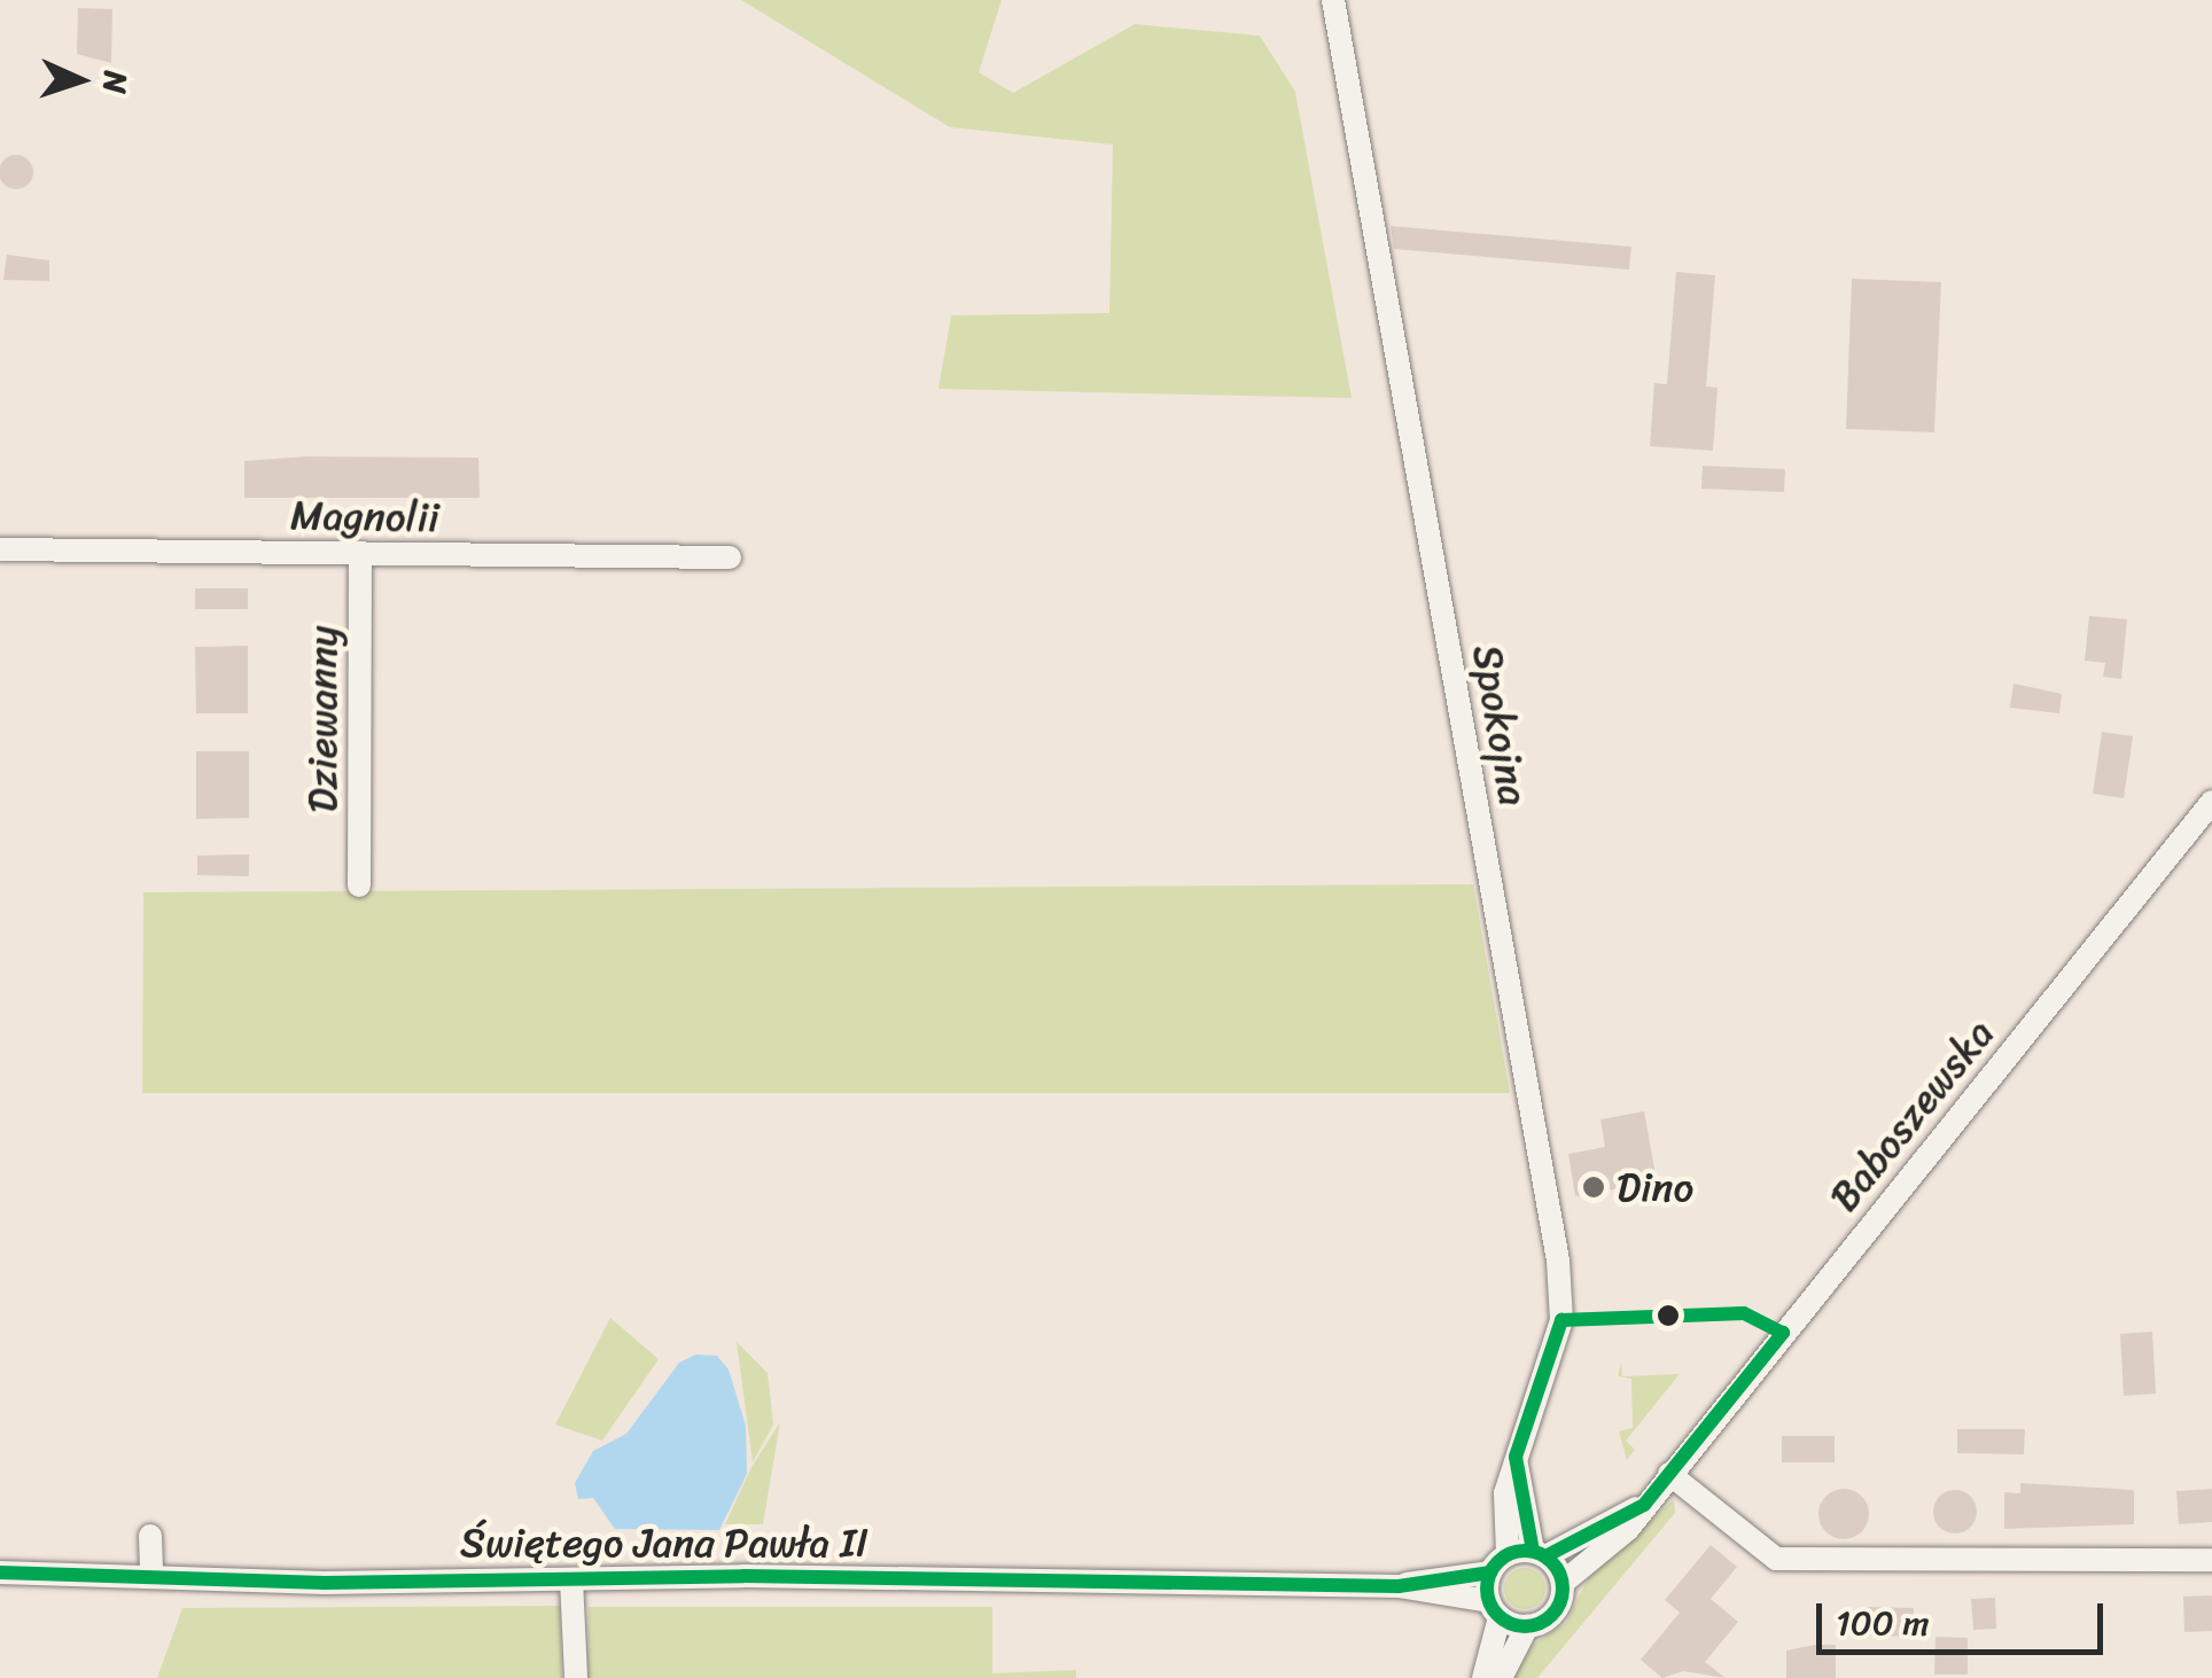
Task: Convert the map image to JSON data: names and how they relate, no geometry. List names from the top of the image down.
{
  "streets": {
    "street": [
      "Magnolii",
      "Dziewanny",
      "Spokojna",
      "Baboszewska",
      "Świętego Jana Pawła II"
    ]
  },
  "crossings": [
    ["Magnolii", "Dziewanny"],
    ["Spokojna", "Baboszewska"],
    ["Spokojna", "Świętego Jana Pawła II"],
    ["Baboszewska", "Świętego Jana Pawła II"]
  ],
  "places": ["Dino"],
  "scale_bar": "100 m",
  "north": "right"
}
